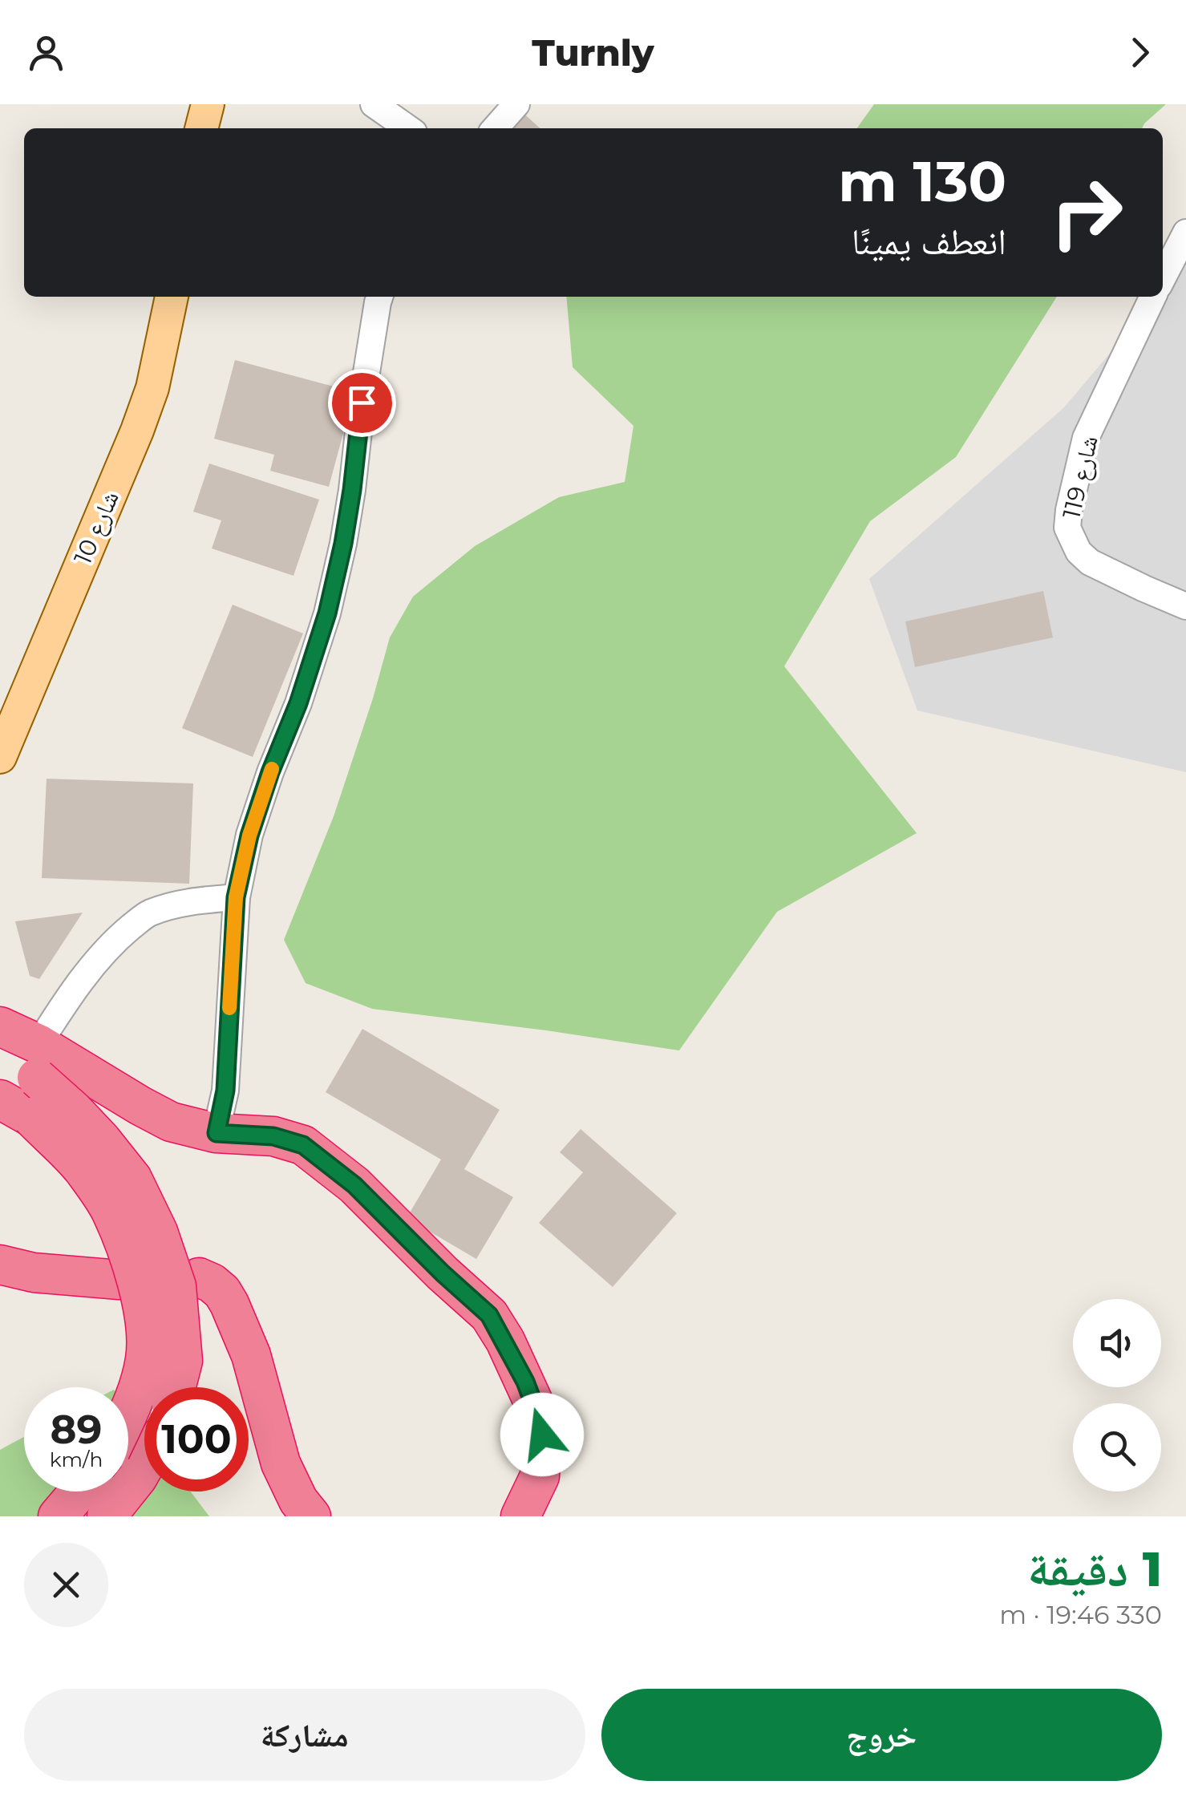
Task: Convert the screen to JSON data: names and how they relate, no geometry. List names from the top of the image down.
{
  "streets": {
    "main road": ["شارع 10"],
    "street": ["شارع 119"]
  },
  "page": {
    "header": "Turnly",
    "turn": ["130 m", "انعطف يمينًا"],
    "speed": "89 km/h",
    "limit": "100",
    "heading": ["1 دقيقة", "330 m · 19:46"],
    "buttons": ["خروج", "مشاركة"]
  }
}
